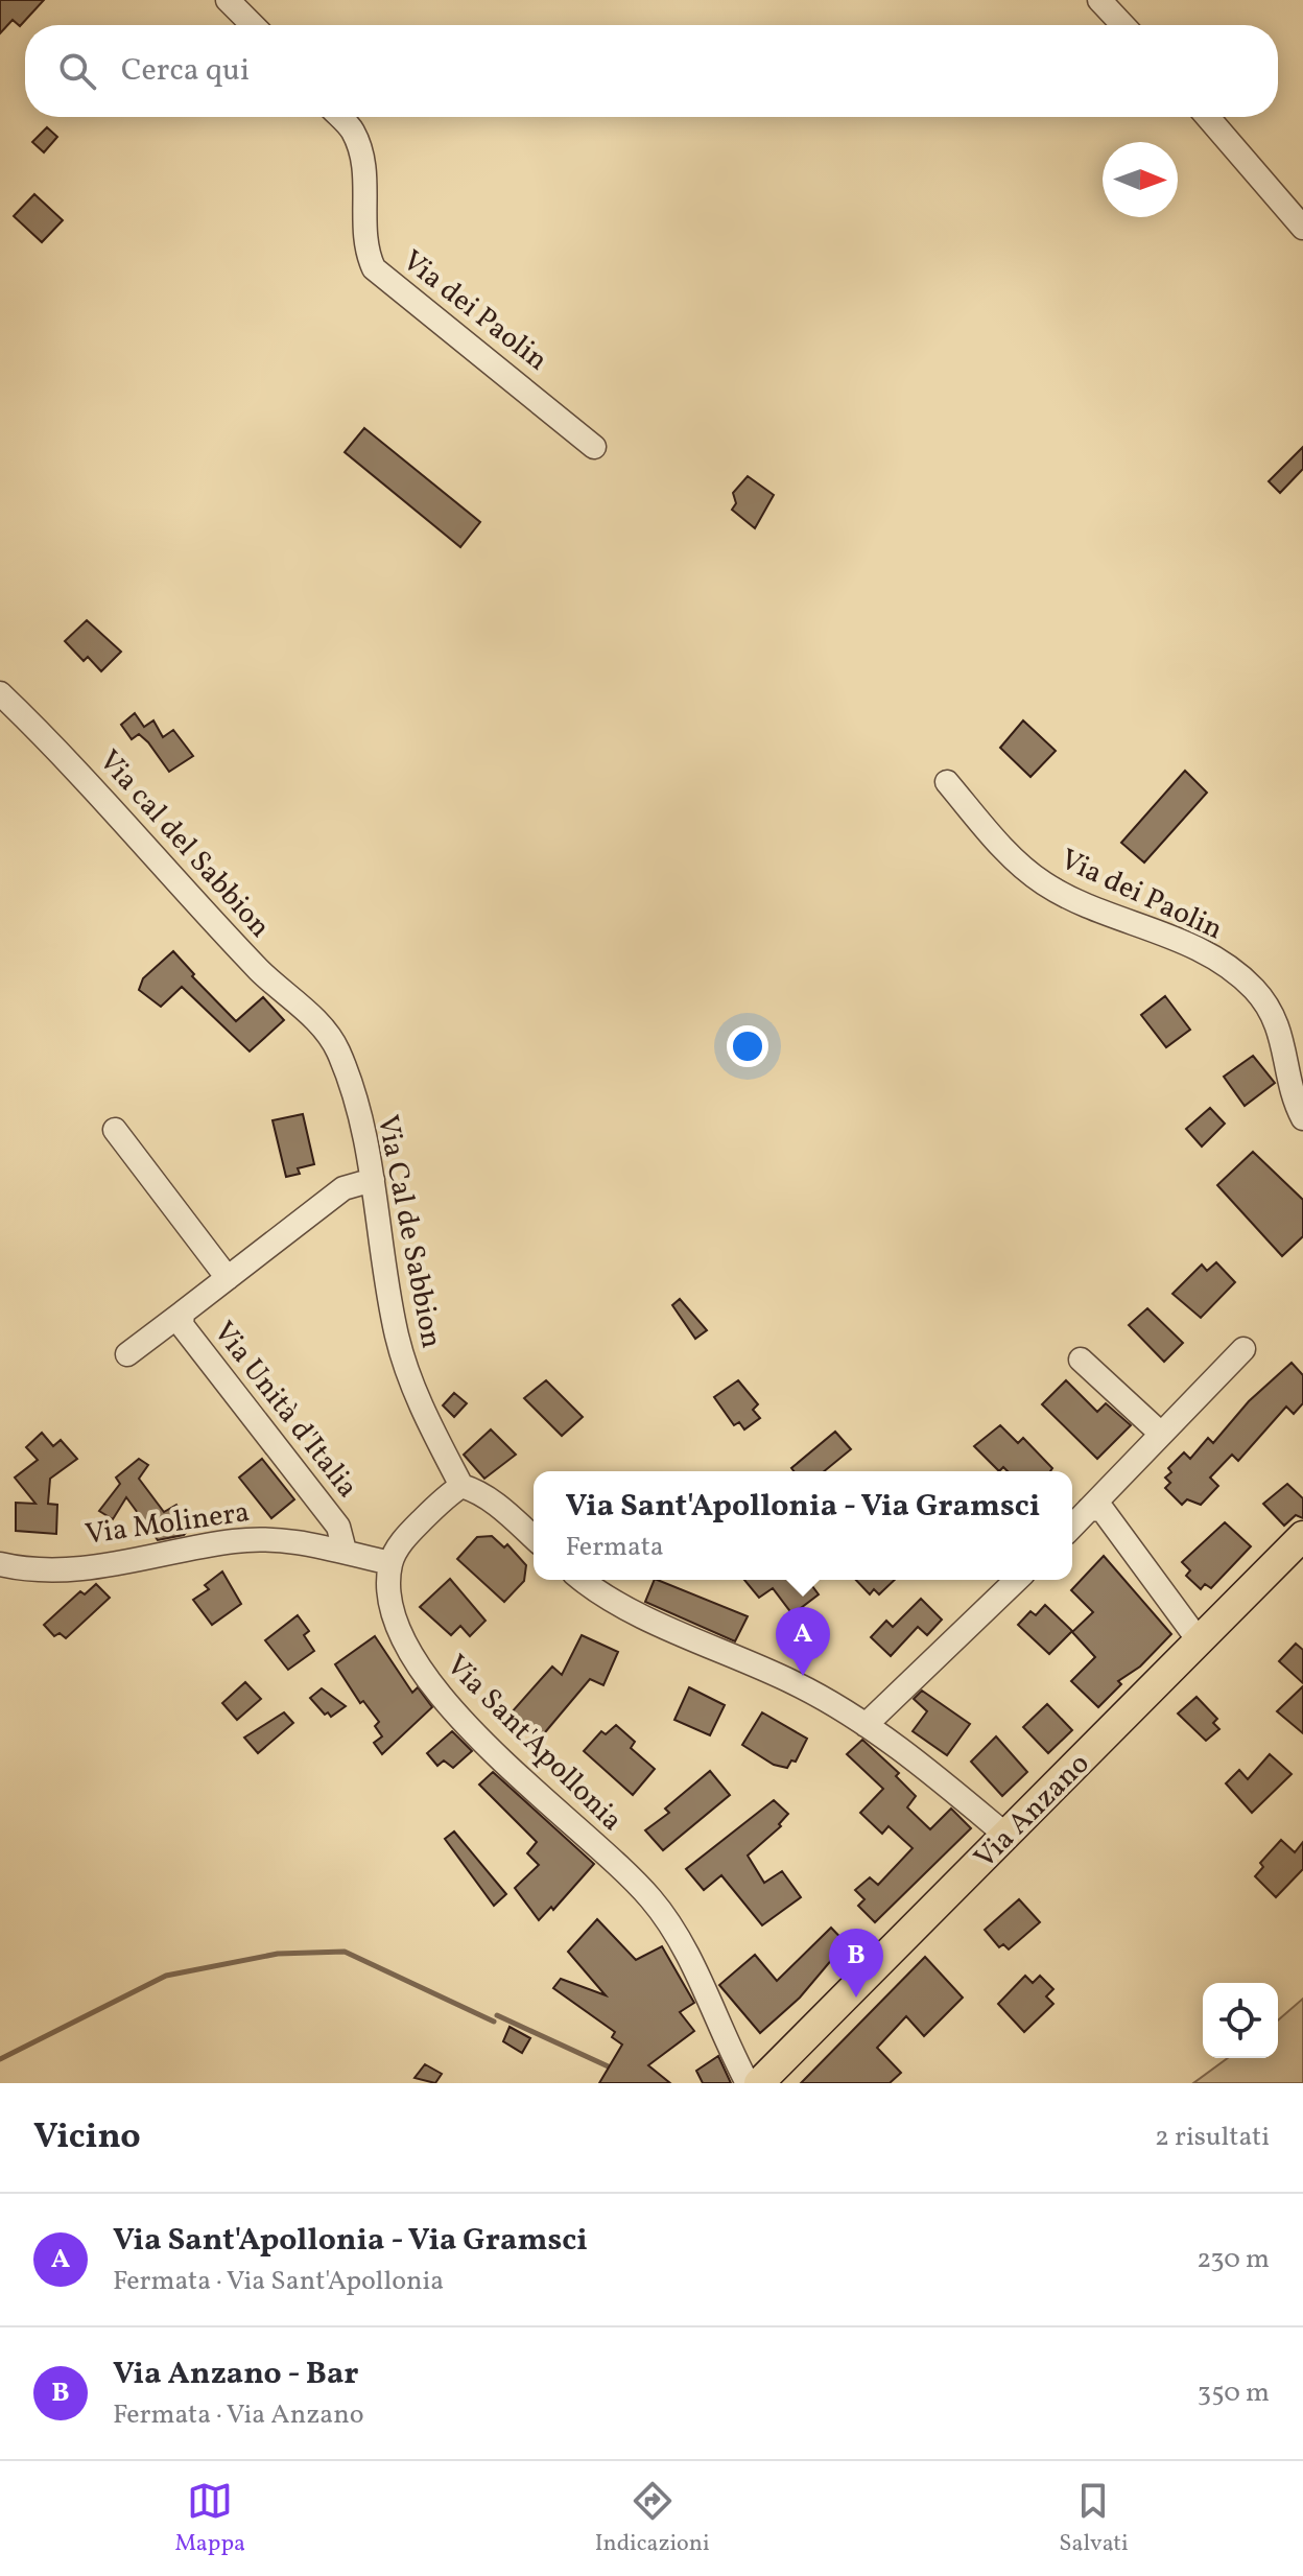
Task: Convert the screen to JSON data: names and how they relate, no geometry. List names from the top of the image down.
{
  "streets": {
    "main road": ["Via Anzano"],
    "street": [
      "Via dei Paolin",
      "Via cal del Sabbion",
      "Via Cal de Sabbion",
      "Via Unità d'Italia",
      "Via Molinera",
      "Via Sant'Apollonia"
    ]
  },
  "crossings": [
    ["Via cal del Sabbion", "Via Cal de Sabbion"],
    ["Via Cal de Sabbion", "Via Unità d'Italia"],
    ["Via Unità d'Italia", "Via Molinera"],
    ["Via Molinera", "Via Sant'Apollonia"]
  ],
  "north": "right",
  "page": {
    "search": "Cerca qui",
    "popup": ["Via Sant'Apollonia - Via Gramsci", "Fermata"],
    "pins": ["A", "B"],
    "heading": ["Vicino", "2 risultati"],
    "list": [
      {
        "mark": "A",
        "name": "Via Sant'Apollonia - Via Gramsci",
        "note": "Fermata · Via Sant'Apollonia",
        "value": "230 m"
      },
      {
        "mark": "B",
        "name": "Via Anzano - Bar",
        "note": "Fermata · Via Anzano",
        "value": "350 m"
      }
    ],
    "nav": ["Mappa", "Indicazioni", "Salvati"]
  }
}
